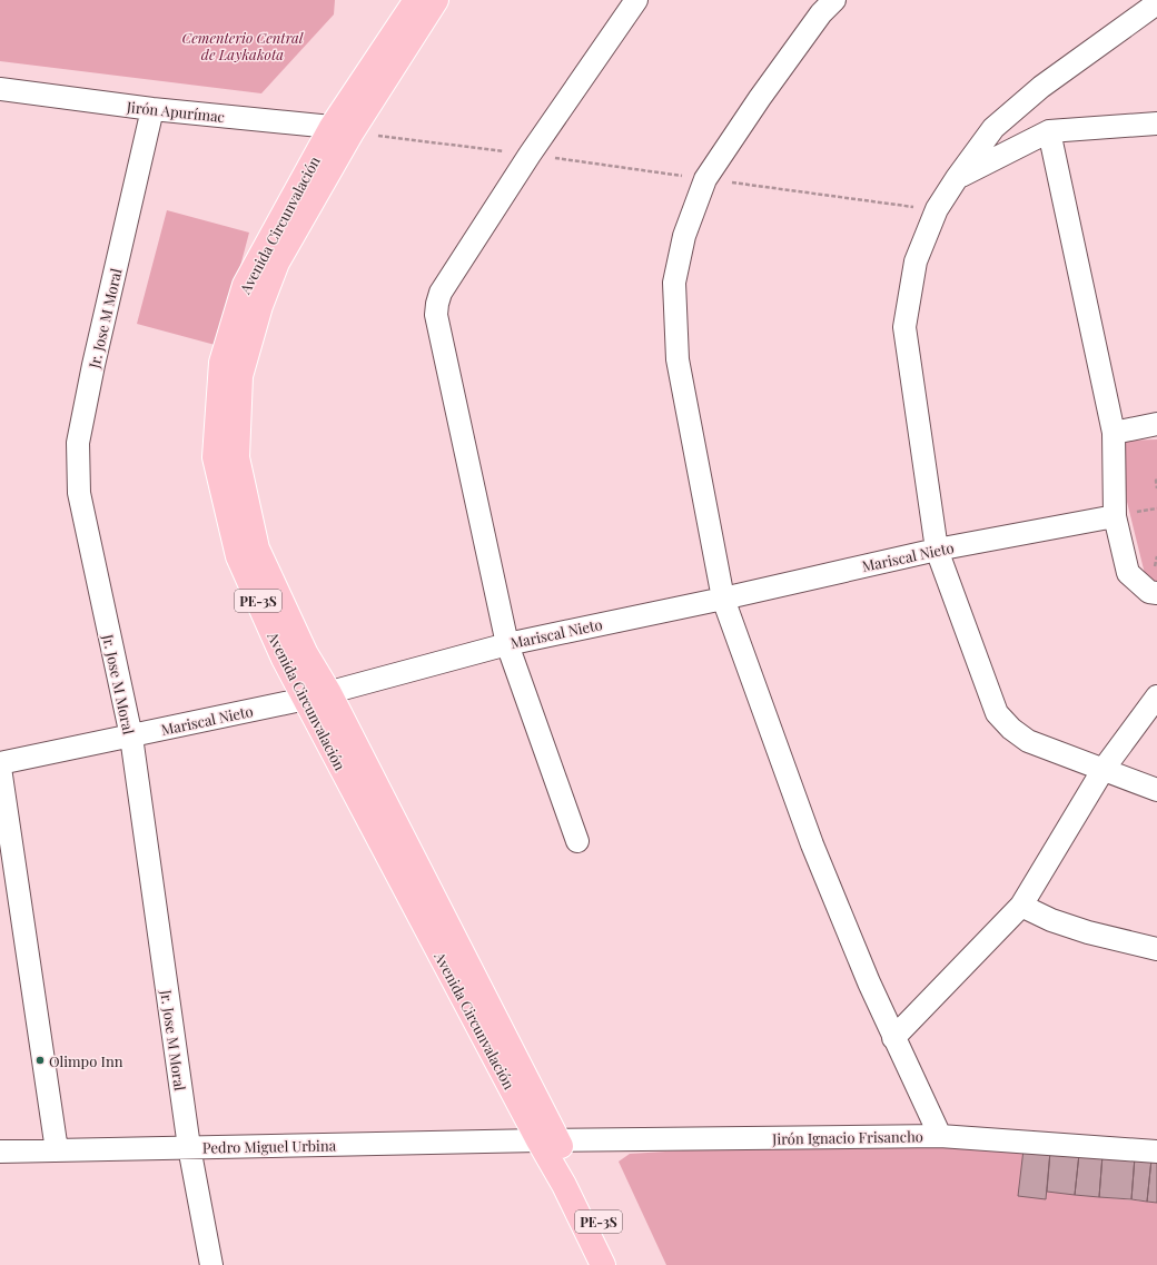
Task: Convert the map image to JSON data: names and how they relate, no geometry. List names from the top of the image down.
{
  "streets": {
    "highway": ["Avenida Circunvalación", "PE-3S"],
    "street": [
      "Jirón Apurímac",
      "Jr. Jose M Moral",
      "Mariscal Nieto",
      "Jirón Ignacio Frisancho",
      "Pedro Miguel Urbina"
    ]
  },
  "crossings": [
    ["Jirón Apurímac", "Avenida Circunvalación"],
    ["Jirón Apurímac", "Jr. Jose M Moral"],
    ["Avenida Circunvalación", "Mariscal Nieto"],
    ["Avenida Circunvalación", "Jirón Ignacio Frisancho"],
    ["Avenida Circunvalación", "Pedro Miguel Urbina"],
    ["Jr. Jose M Moral", "Mariscal Nieto"],
    ["Jr. Jose M Moral", "Pedro Miguel Urbina"],
    ["Jirón Ignacio Frisancho", "Pedro Miguel Urbina"]
  ],
  "parks": ["Cementerio Central de Laykakota"],
  "places": ["Olimpo Inn"]
}
